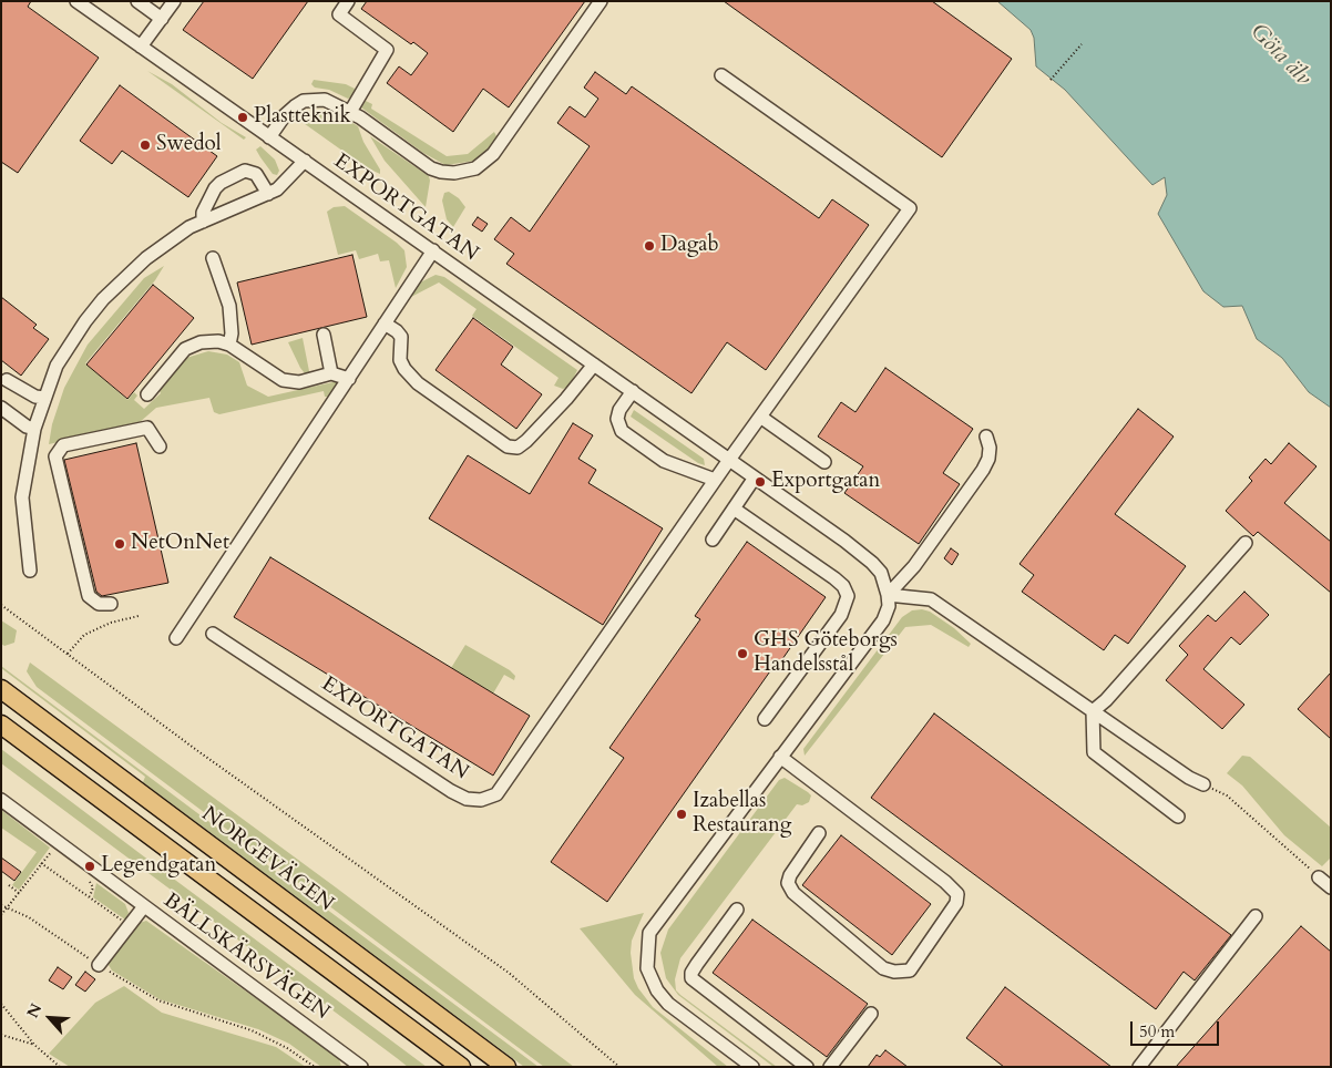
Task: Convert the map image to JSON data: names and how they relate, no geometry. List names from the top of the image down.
{
  "streets": {
    "highway": ["NORGEVÄGEN"],
    "street": ["EXPORTGATAN", "BÄLLSKÄRSVÄGEN"]
  },
  "water": ["Göta älv"],
  "places": [
    "Plastteknik",
    "Swedol",
    "Dagab",
    "Exportgatan",
    "NetOnNet",
    "GHS Göteborgs Handelsstål",
    "Izabellas Restaurang",
    "Legendgatan"
  ],
  "scale_bar": "50 m",
  "north": "top left"
}
